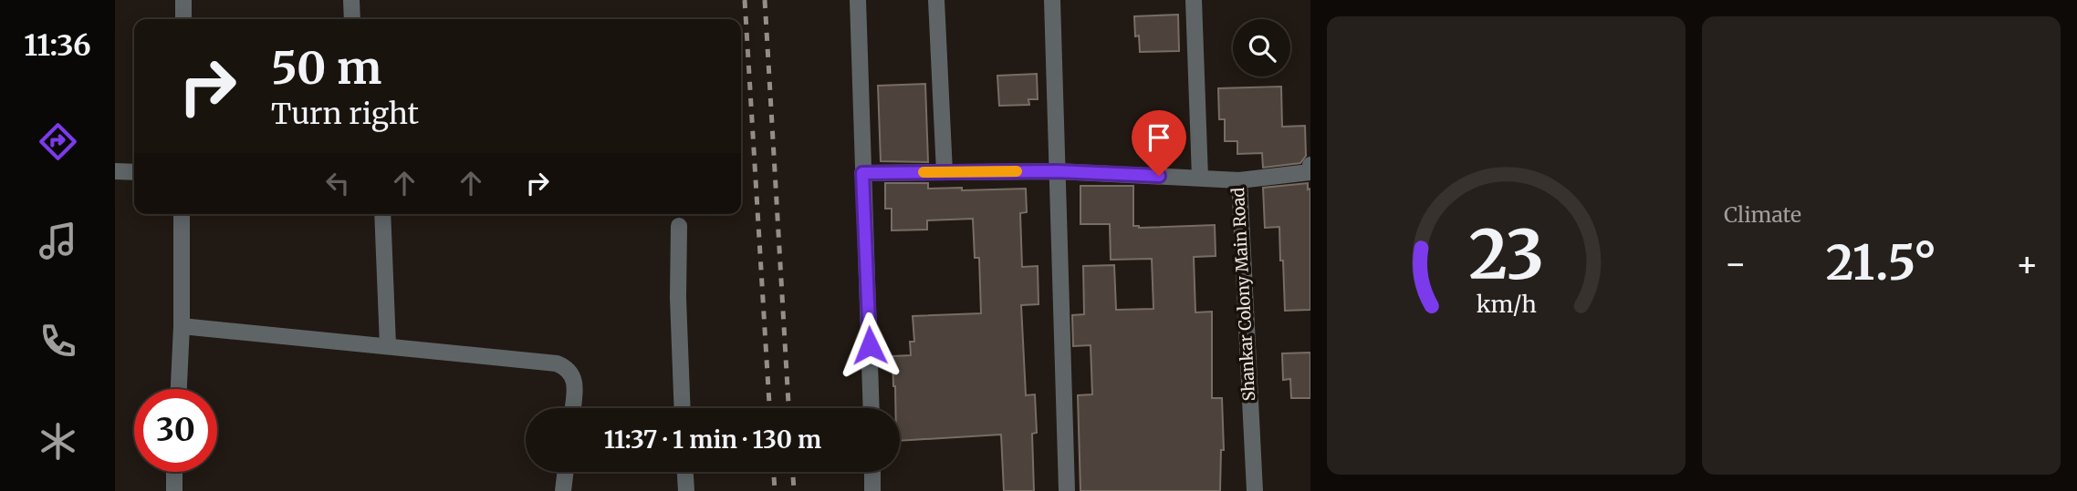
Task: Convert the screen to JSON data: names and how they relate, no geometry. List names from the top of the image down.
{
  "streets": {
    "street": ["Shankar Colony Main Road"]
  },
  "page": {
    "tabs": "11:36",
    "tile": "Climate",
    "turn": ["50 m", "Turn right"],
    "heat": ["−", "21.5°", "+"],
    "limit": "30",
    "trip": "11:37 · 1 min · 130 m",
    "gauge": ["23", "km/h"]
  }
}
